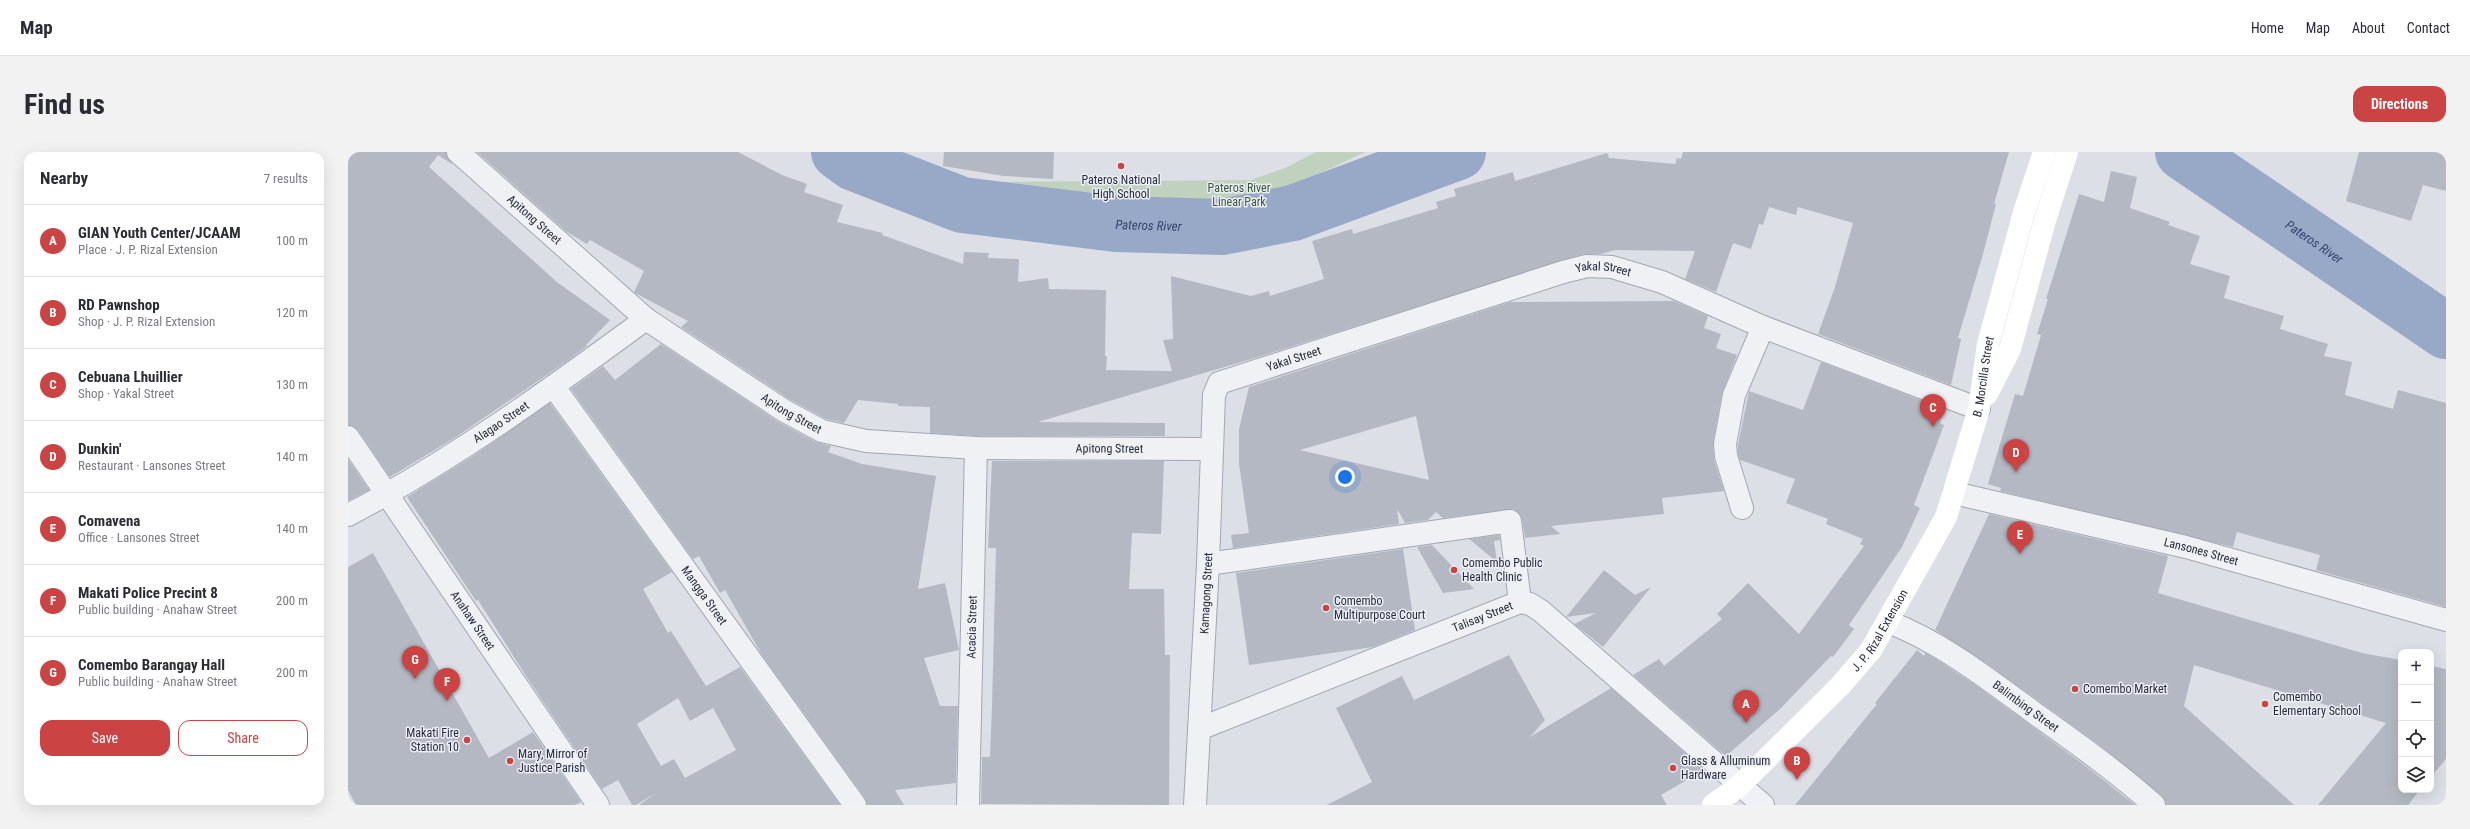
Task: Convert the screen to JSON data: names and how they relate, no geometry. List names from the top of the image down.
{
  "streets": {
    "main road": ["B. Morcilla Street", "J. P. Rizal Extension"],
    "street": [
      "Apitong Street",
      "Yakal Street",
      "Alagao Street",
      "Lansones Street",
      "Kamagong Street",
      "Mangga Street",
      "Talisay Street",
      "Anahaw Street",
      "Acacia Street",
      "Balimbing Street"
    ]
  },
  "crossings": [
    ["Apitong Street", "Alagao Street"],
    ["Apitong Street", "Kamagong Street"],
    ["Apitong Street", "Acacia Street"],
    ["Yakal Street", "B. Morcilla Street"],
    ["Yakal Street", "Kamagong Street"],
    ["Yakal Street", "J. P. Rizal Extension"],
    ["B. Morcilla Street", "J. P. Rizal Extension"],
    ["Alagao Street", "Mangga Street"],
    ["Alagao Street", "Anahaw Street"],
    ["Lansones Street", "J. P. Rizal Extension"],
    ["Kamagong Street", "Talisay Street"],
    ["Talisay Street", "J. P. Rizal Extension"],
    ["J. P. Rizal Extension", "Balimbing Street"]
  ],
  "water": ["Pateros River"],
  "parks": ["Pateros River Linear Park"],
  "places": [
    "Pateros National High School",
    "Comembo Public Health Clinic",
    "Comembo Multipurpose Court",
    "Comembo Market",
    "Comembo Elementary School",
    "Makati Fire Station 10",
    "Mary, Mirror of Justice Parish",
    "Glass & Alluminum Hardware"
  ],
  "page": {
    "header": "Map",
    "nav": [
      "Home",
      "Map",
      "About",
      "Contact"
    ],
    "buttons": [
      "Directions",
      ["Save", "Share"]
    ],
    "title": "Find us",
    "heading": ["Nearby", "7 results"],
    "list": [
      {
        "mark": "A",
        "name": "GIAN Youth Center/JCAAM",
        "note": "Place · J. P. Rizal Extension",
        "value": "100 m"
      },
      {
        "mark": "B",
        "name": "RD Pawnshop",
        "note": "Shop · J. P. Rizal Extension",
        "value": "120 m"
      },
      {
        "mark": "C",
        "name": "Cebuana Lhuillier",
        "note": "Shop · Yakal Street",
        "value": "130 m"
      },
      {
        "mark": "D",
        "name": "Dunkin'",
        "note": "Restaurant · Lansones Street",
        "value": "140 m"
      },
      {
        "mark": "E",
        "name": "Comavena",
        "note": "Office · Lansones Street",
        "value": "140 m"
      },
      {
        "mark": "F",
        "name": "Makati Police Precint 8",
        "note": "Public building · Anahaw Street",
        "value": "200 m"
      },
      {
        "mark": "G",
        "name": "Comembo Barangay Hall",
        "note": "Public building · Anahaw Street",
        "value": "200 m"
      }
    ],
    "pins": [
      "C",
      "D",
      "E",
      "G",
      "F",
      "A",
      "B"
    ],
    "map_buttons": ["+", "−"]
  }
}
